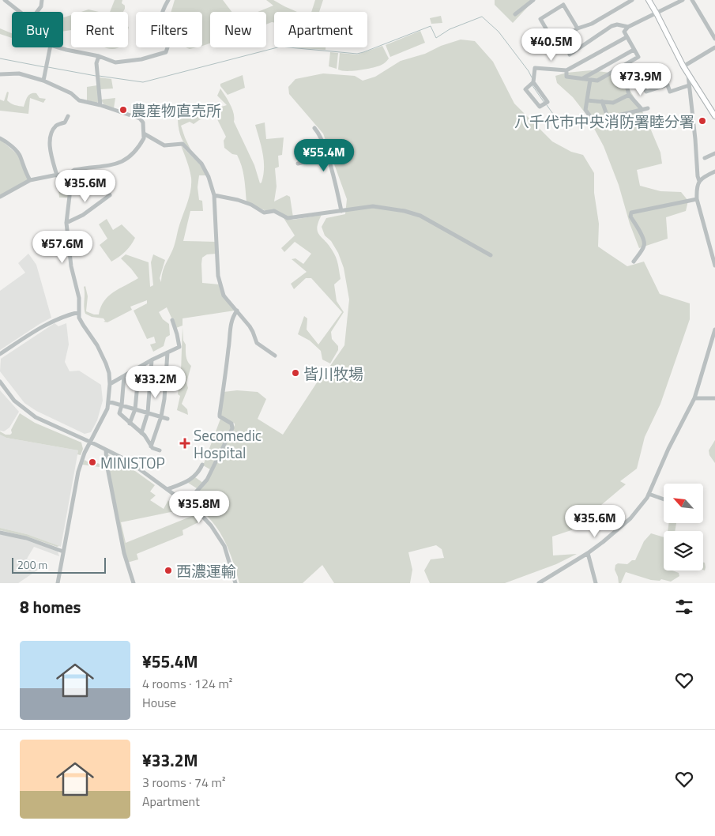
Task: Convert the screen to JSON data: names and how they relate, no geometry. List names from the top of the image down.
{
  "places": {
    "other": [
      "農産物直売所",
      "八千代市中央消防署睦分署",
      "皆川牧場",
      "MINISTOP",
      "西濃運輸"
    ],
    "health": ["Secomedic Hospital"]
  },
  "scale_bar": "200 m",
  "north": "top left",
  "page": {
    "chip": [
      "Buy",
      "Rent",
      "Filters",
      "New",
      "Apartment"
    ],
    "price": [
      "¥40.5M",
      "¥73.9M",
      "¥55.4M",
      "¥35.6M",
      "¥57.6M",
      "¥33.2M",
      "¥35.8M",
      "¥35.6M"
    ],
    "scale": "200 m",
    "heading": "8 homes",
    "list": [
      {
        "name": "¥55.4M",
        "note": "4 rooms · 124 m² · House"
      },
      {
        "name": "¥33.2M",
        "note": "3 rooms · 74 m² · Apartment"
      }
    ]
  }
}
